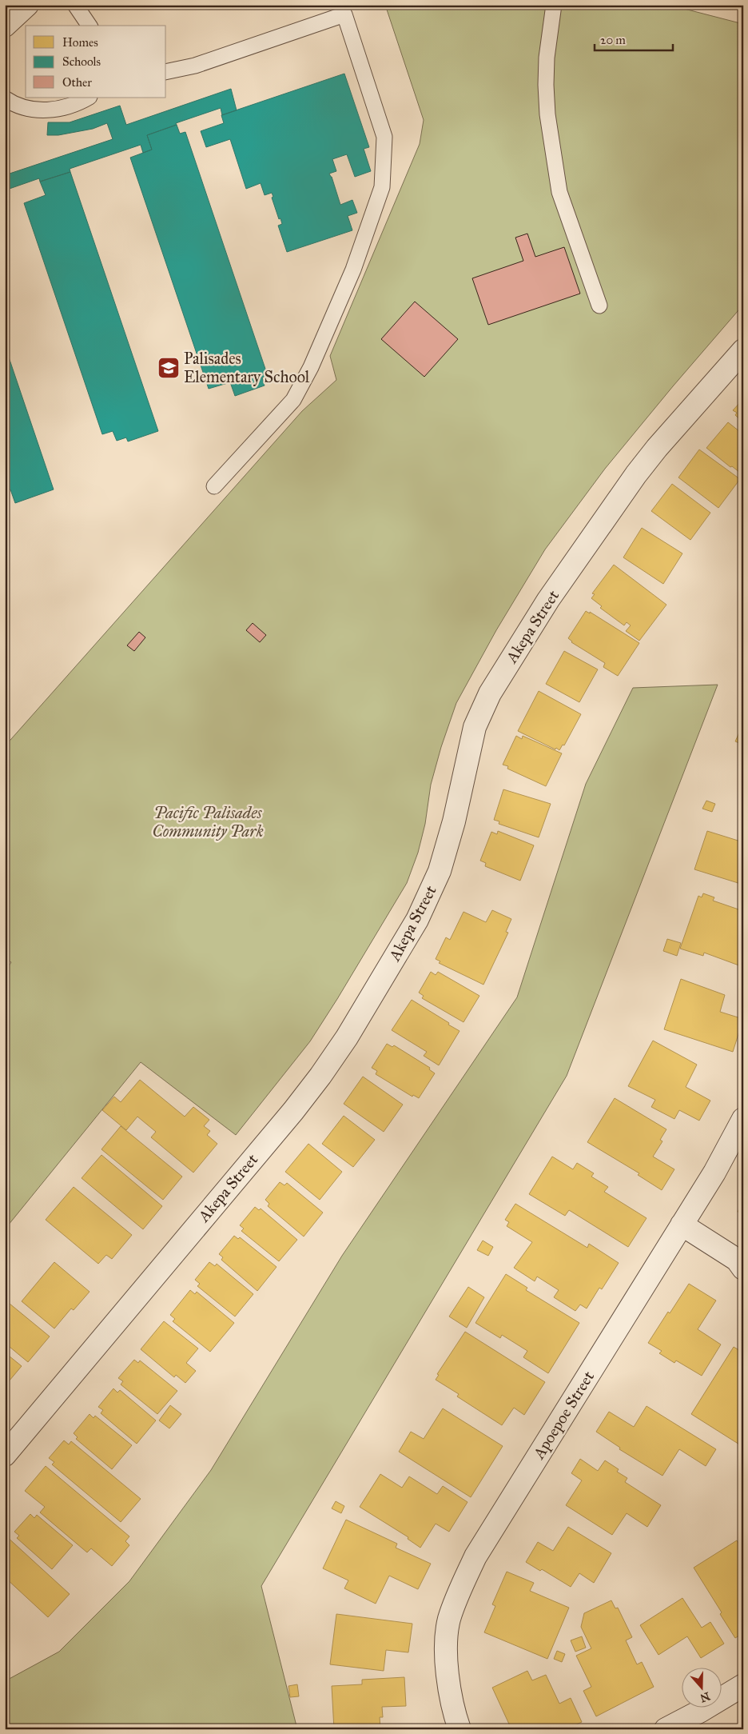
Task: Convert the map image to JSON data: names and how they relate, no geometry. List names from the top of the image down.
{
  "streets": {
    "street": ["Akepa Street", "Apoepoe Street"]
  },
  "parks": ["Pacific Palisades Community Park"],
  "places": {
    "school or university": ["Palisades Elementary School"]
  },
  "legend": ["Homes", "Schools", "Other"],
  "scale_bar": "20 m",
  "north": "bottom"
}
